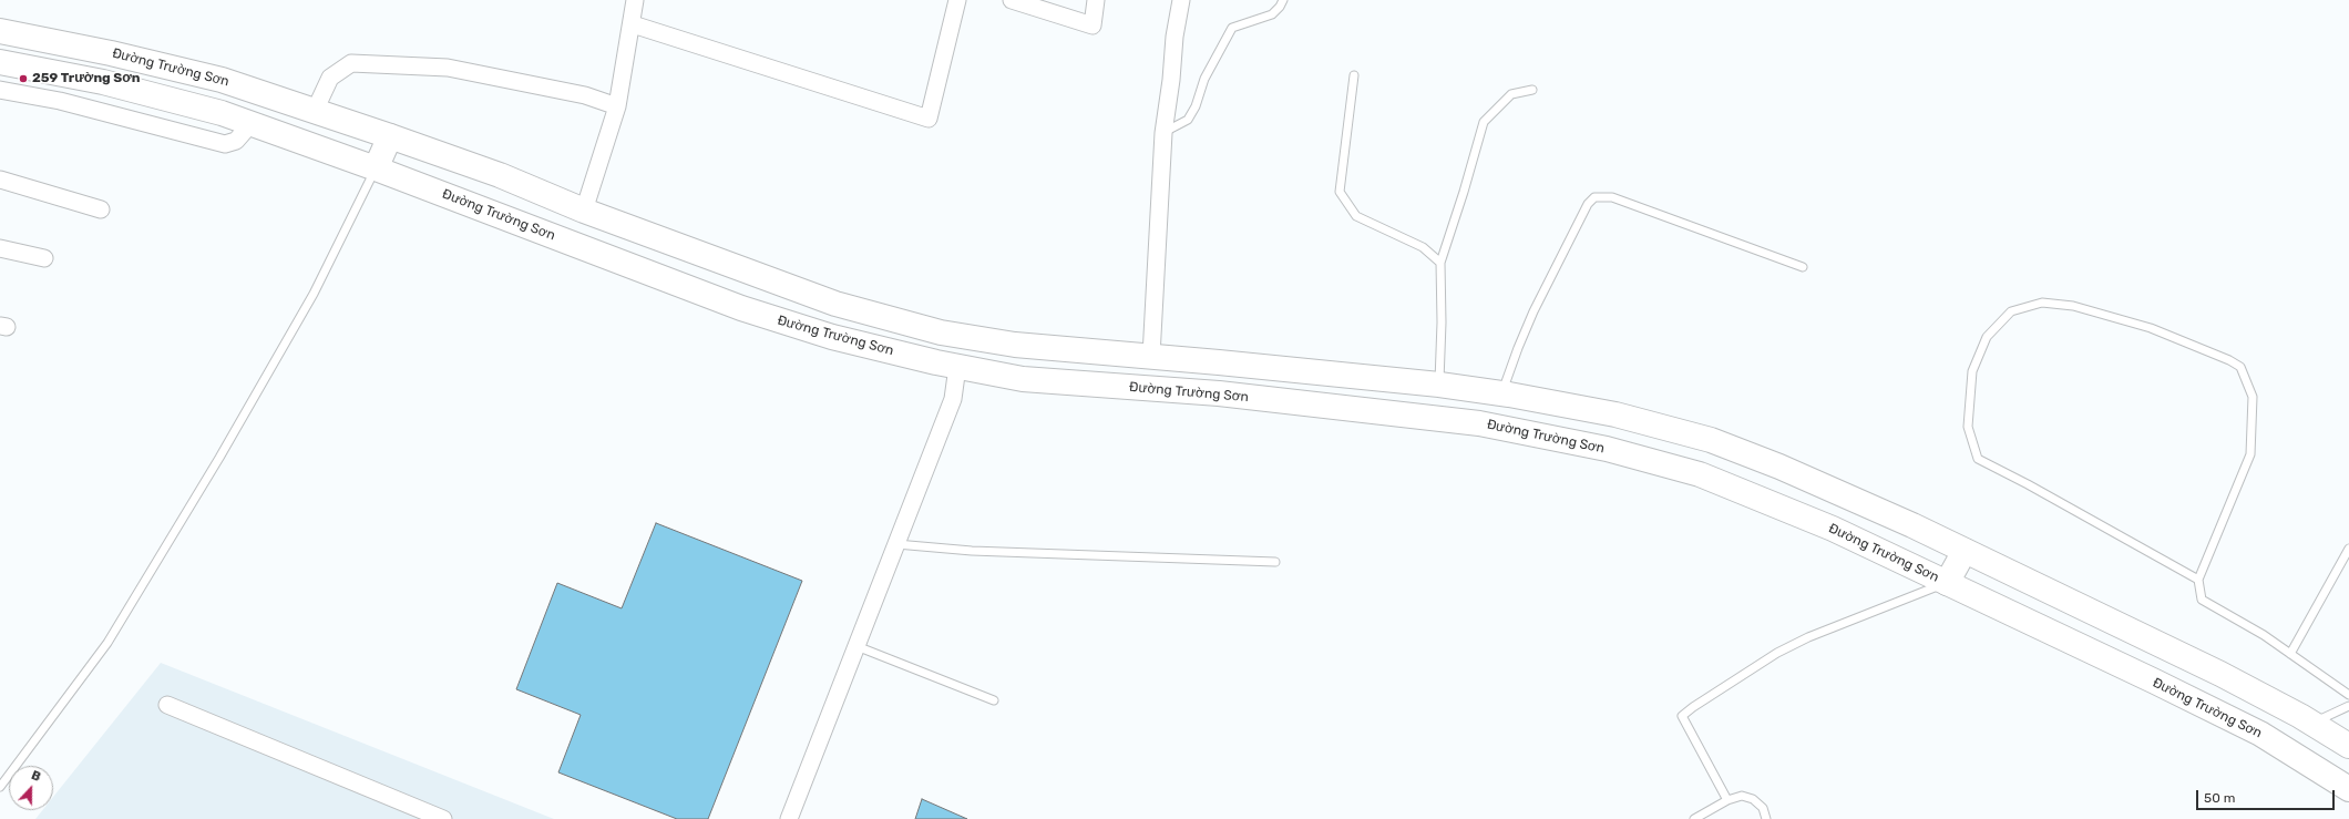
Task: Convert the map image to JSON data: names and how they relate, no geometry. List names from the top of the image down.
{
  "streets": {
    "main road": ["Đường Trường Sơn"]
  },
  "places": ["259 Trường Sơn"],
  "scale_bar": "50 m",
  "north": "top"
}
